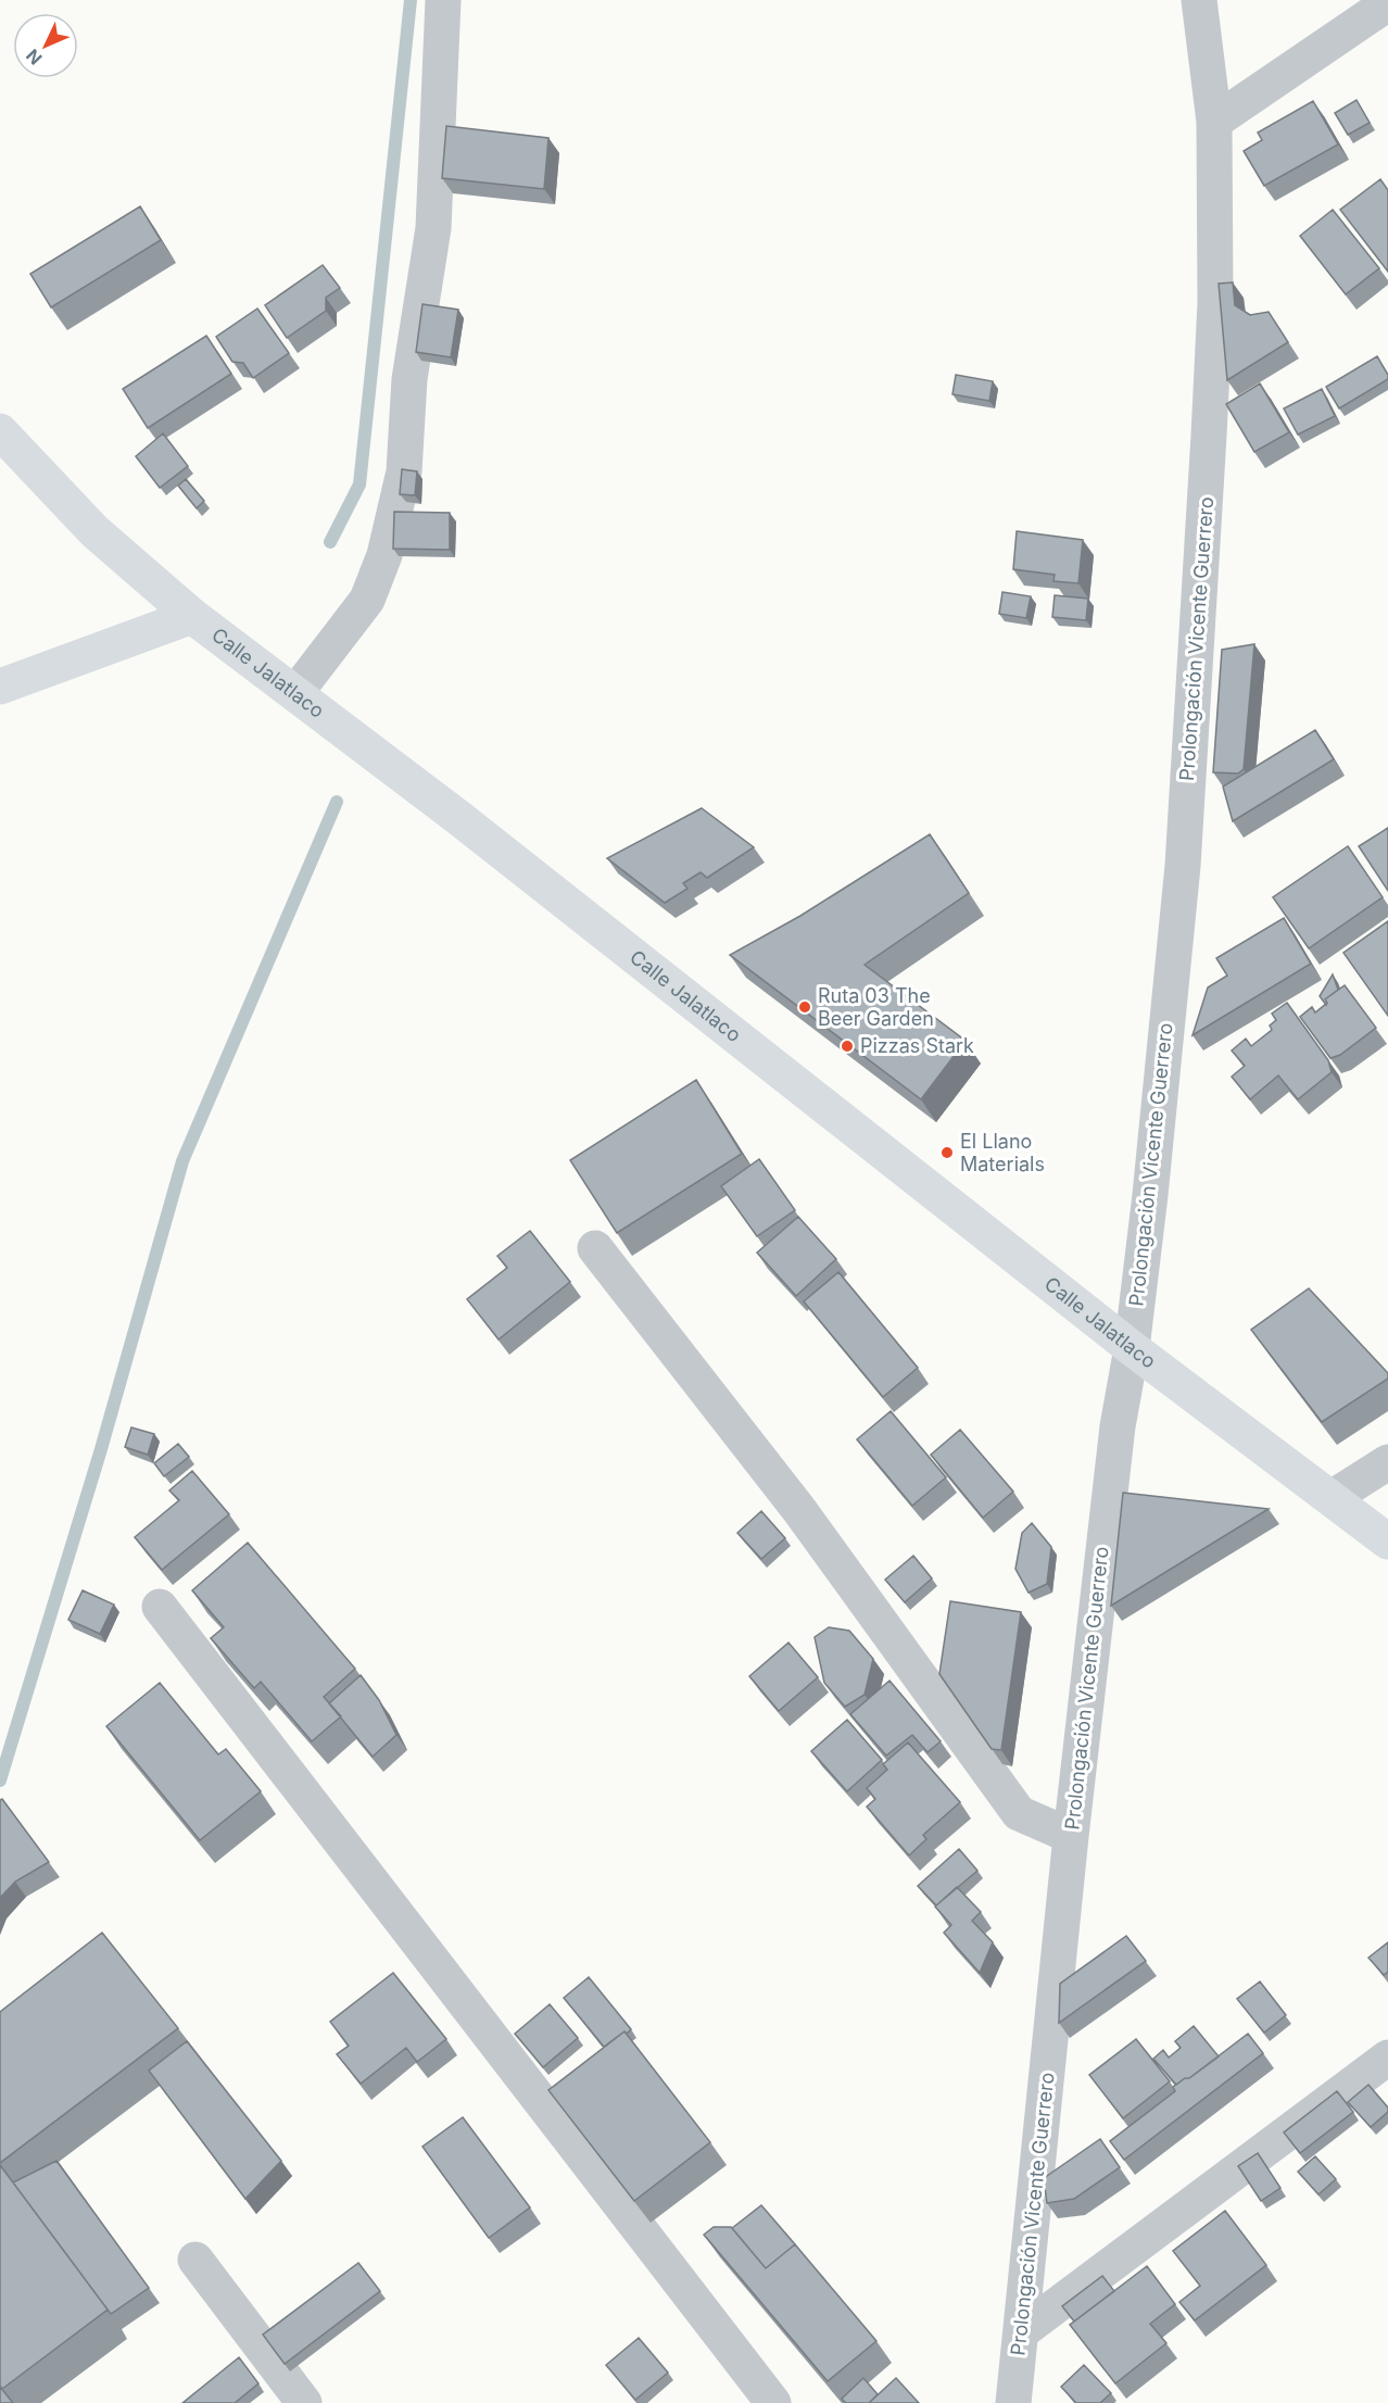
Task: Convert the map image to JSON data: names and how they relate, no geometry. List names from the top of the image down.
{
  "streets": {
    "main road": ["Calle Jalatlaco"],
    "street": ["Prolongación Vicente Guerrero"]
  },
  "crossings": [
    ["Prolongación Vicente Guerrero", "Calle Jalatlaco"]
  ],
  "places": ["Ruta 03 The Beer Garden", "Pizzas Stark", "El Llano Materials"],
  "north": "bottom left"
}
